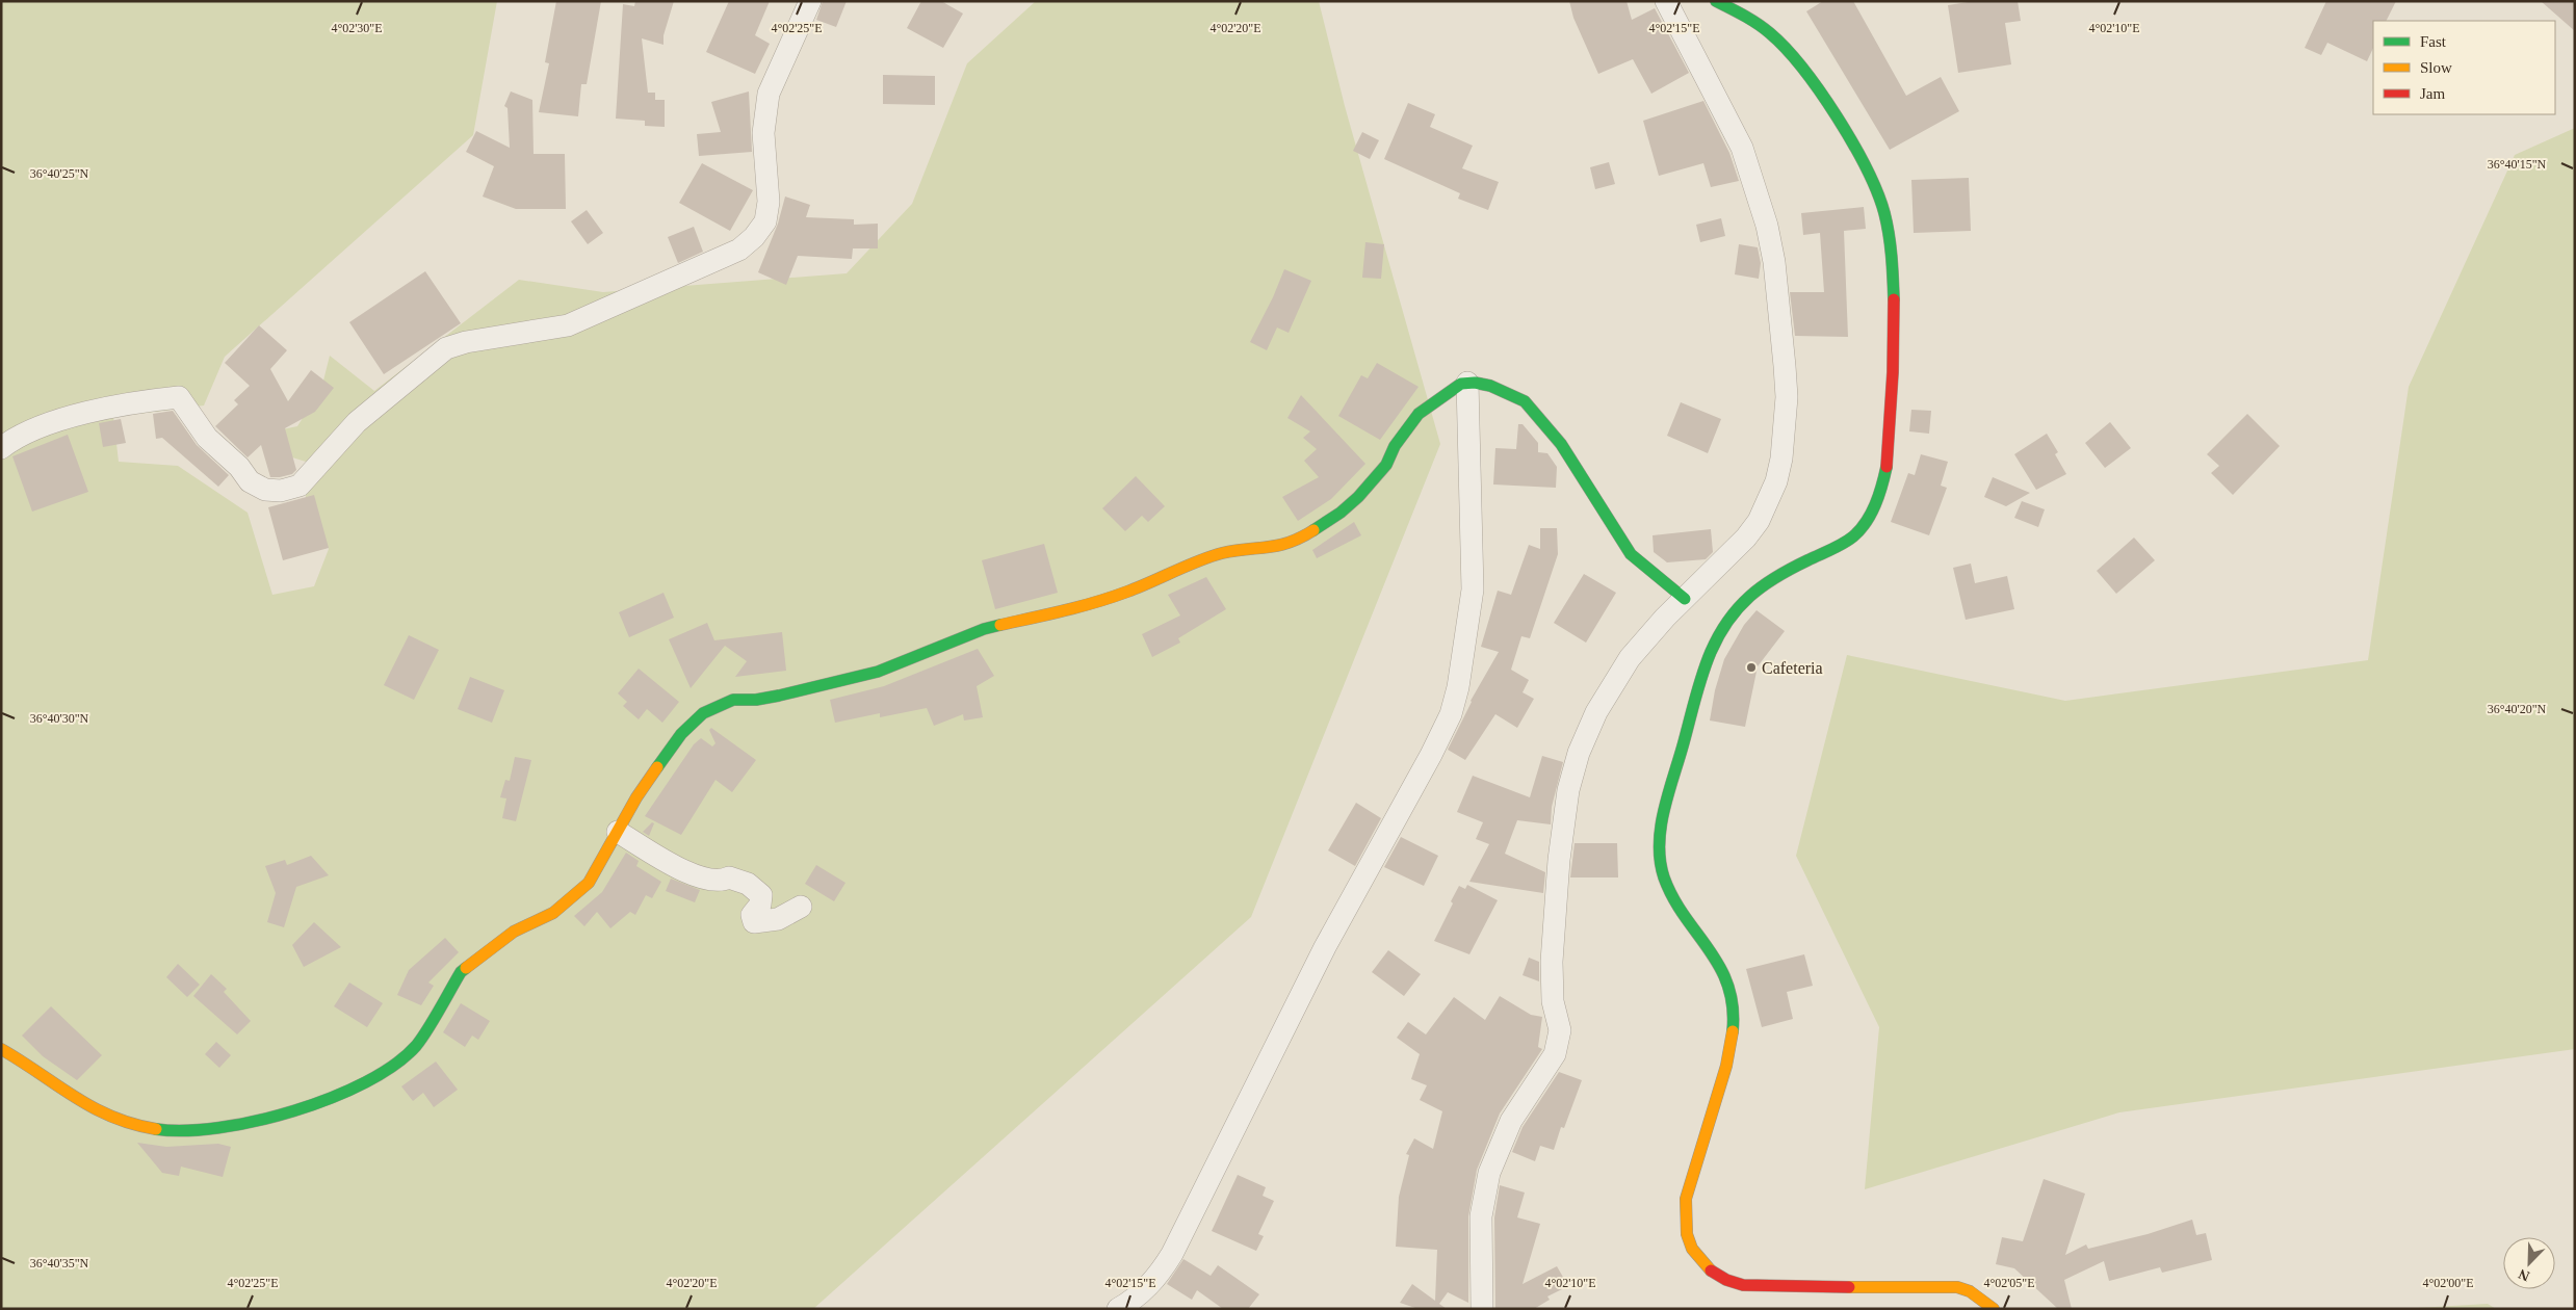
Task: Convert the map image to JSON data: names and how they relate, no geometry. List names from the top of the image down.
{
  "places": ["Cafeteria"],
  "legend": ["Fast", "Slow", "Jam"],
  "north": "bottom left",
  "coordinates": [
    "4°02'30\"E",
    "4°02'25\"E",
    "4°02'15\"E",
    "4°02'20\"E",
    "4°02'10\"E",
    "36°40'15\"N",
    "36°40'25\"N",
    "36°40'20\"N",
    "36°40'30\"N",
    "36°40'35\"N",
    "4°02'05\"E",
    "4°02'00\"E"
  ]
}
